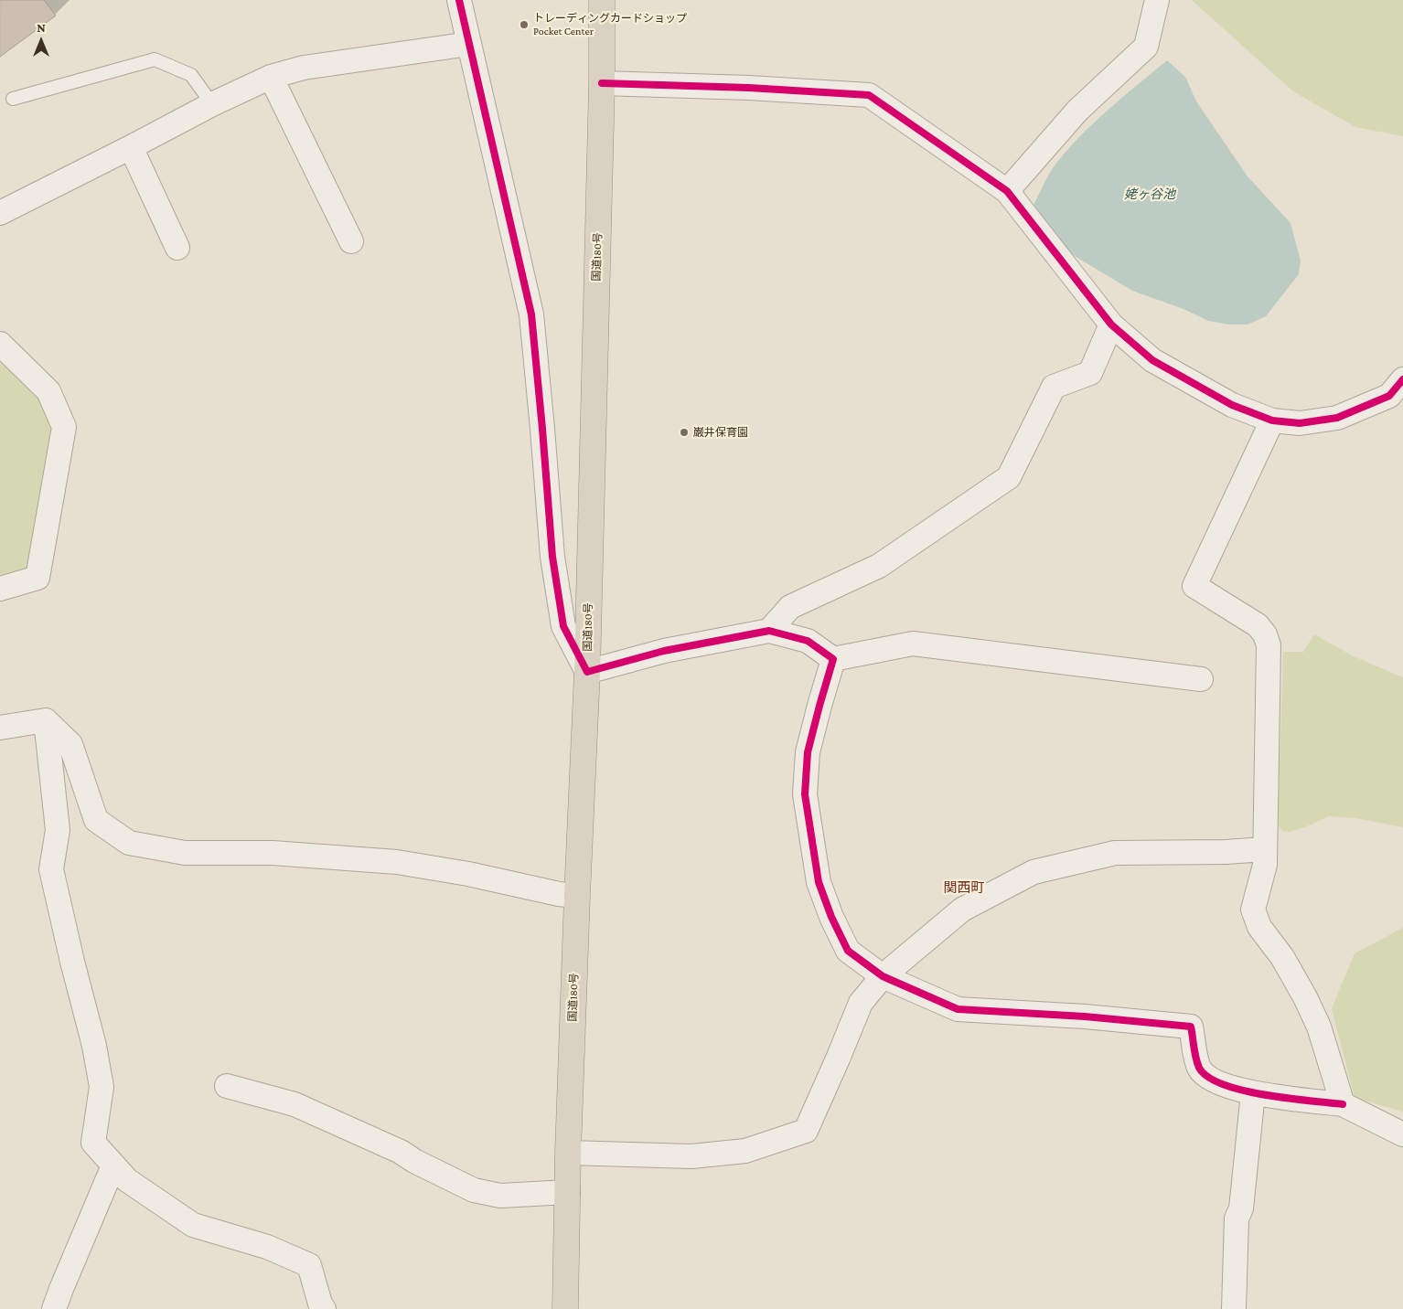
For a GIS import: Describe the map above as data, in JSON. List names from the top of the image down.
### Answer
{
  "streets": {
    "highway": ["国道180号"]
  },
  "districts": ["関西町"],
  "water": ["姥ヶ谷池"],
  "places": ["トレーディングカードショップ Pocket Center", "巌井保育園"],
  "north": "top"
}
